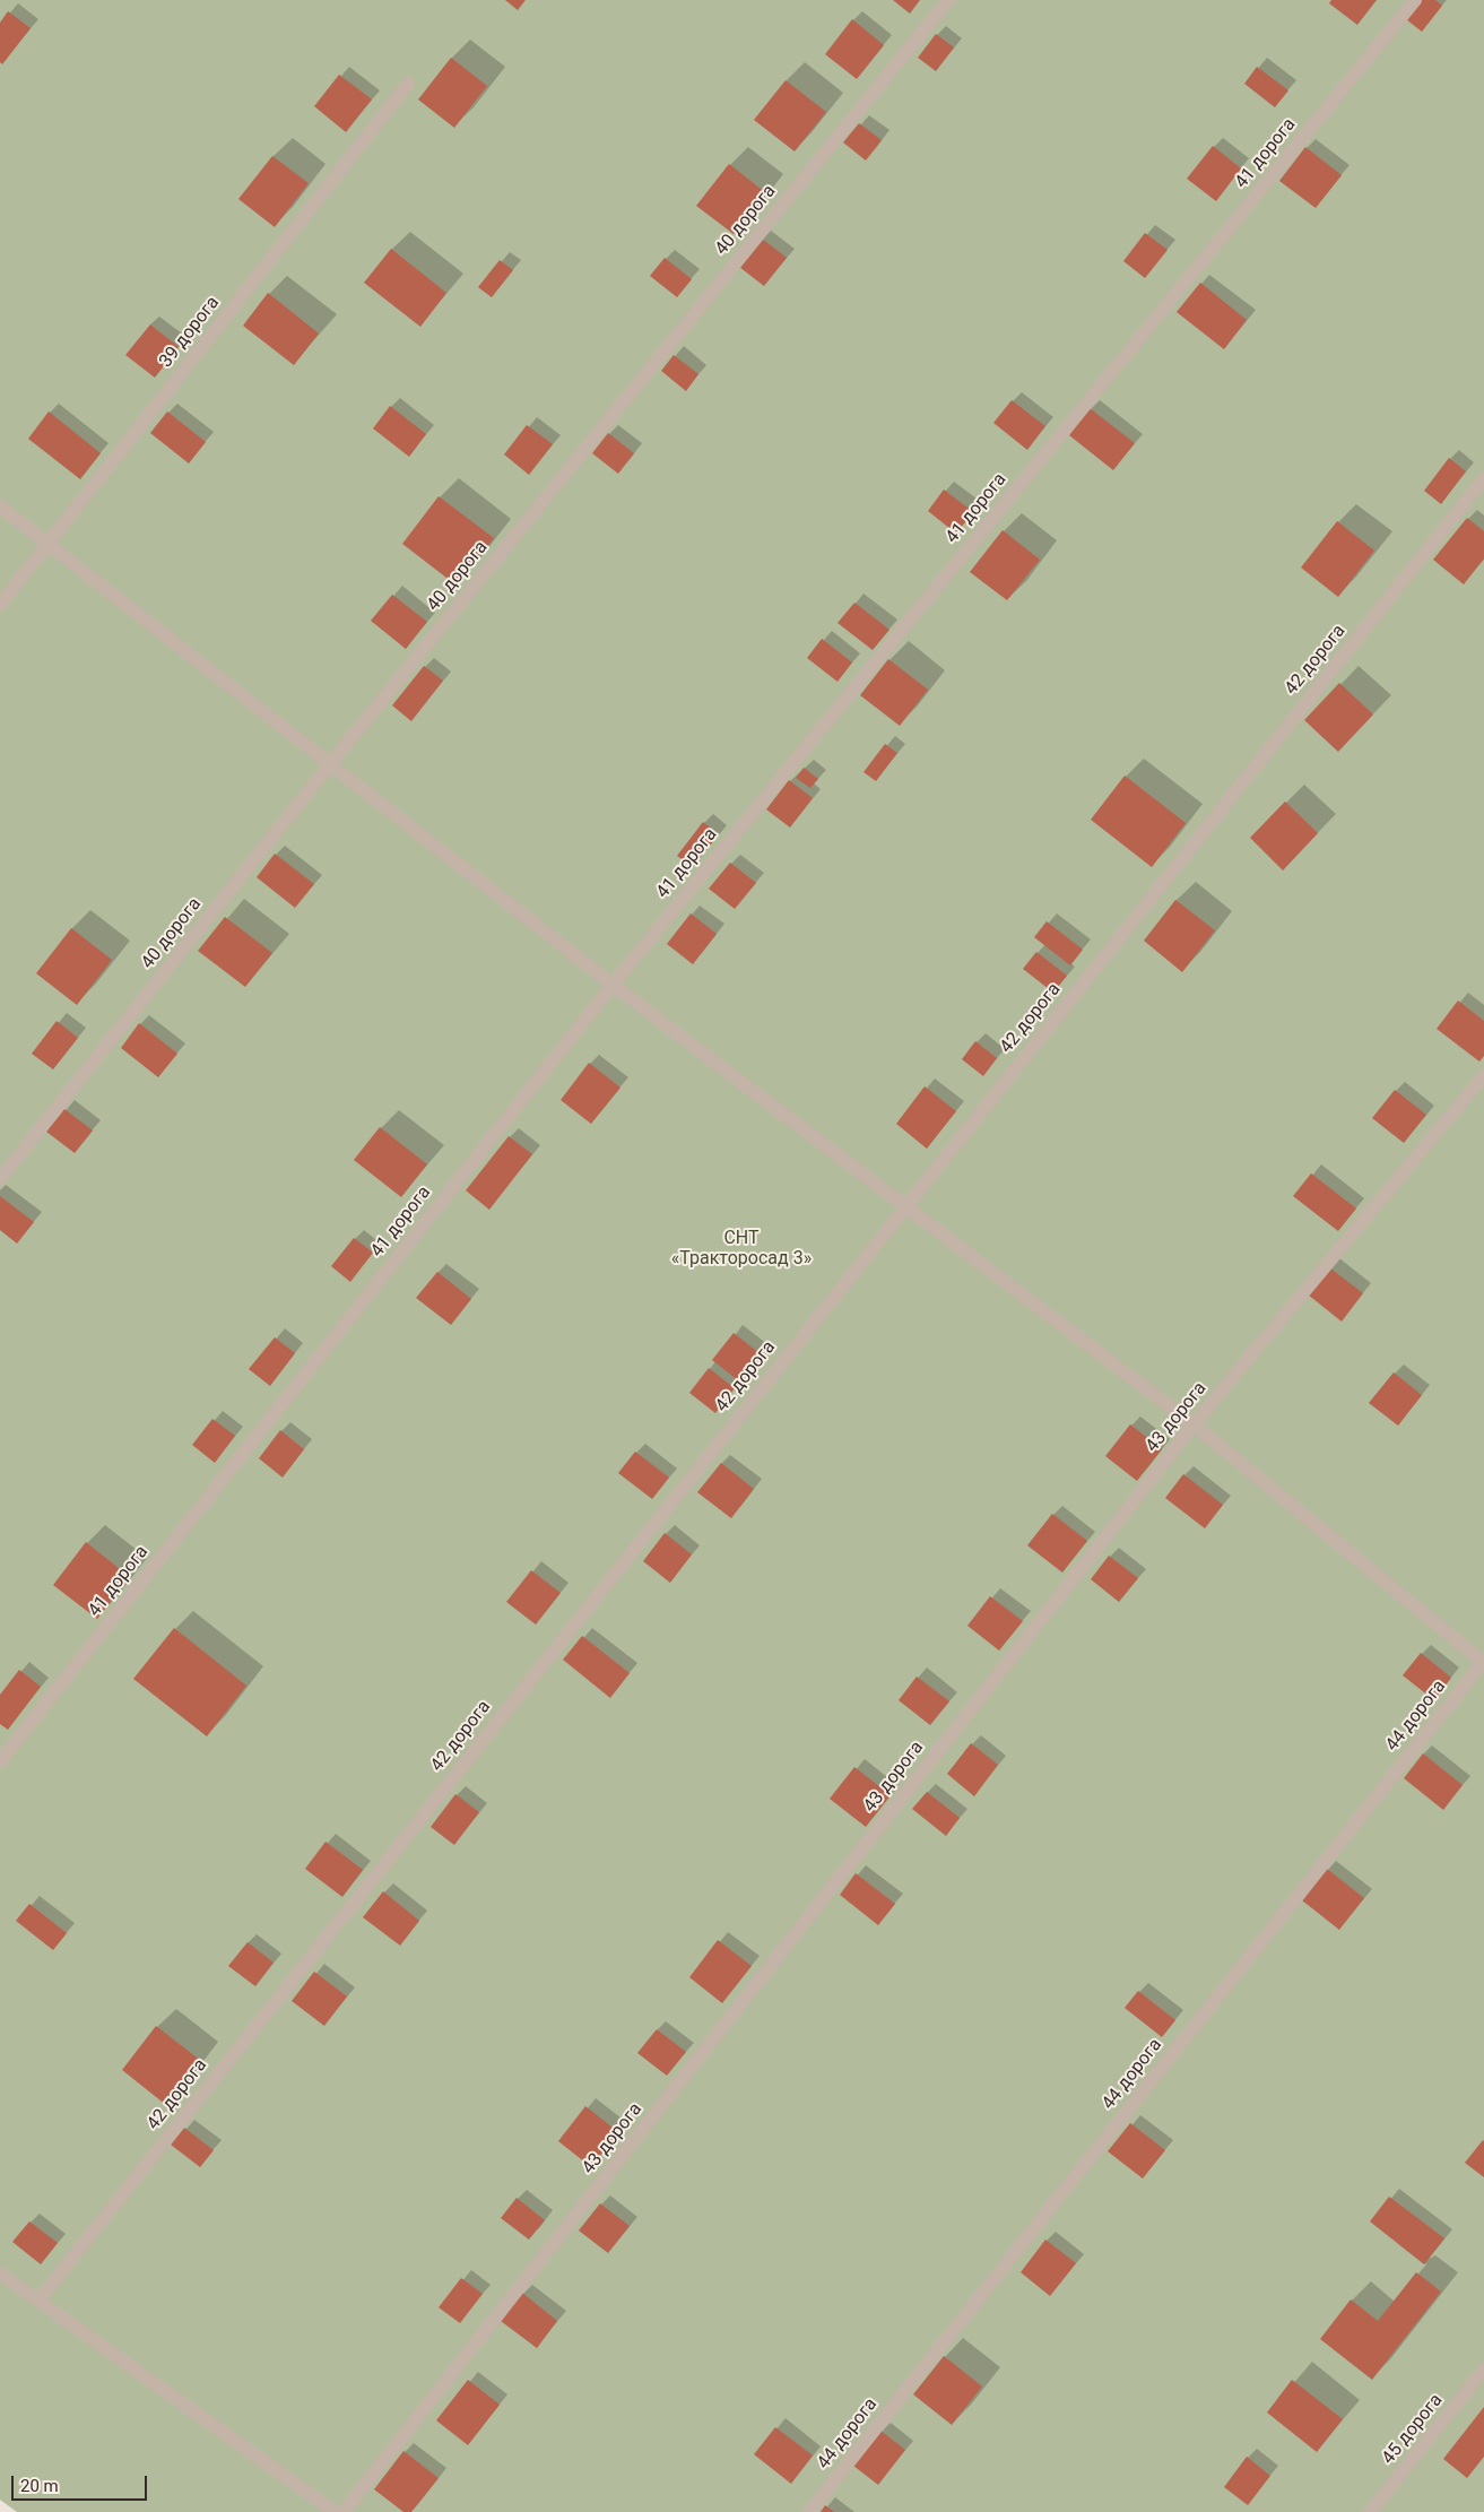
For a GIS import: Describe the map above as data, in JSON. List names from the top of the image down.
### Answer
{
  "streets": {
    "street": [
      "41 дорога",
      "40 дорога",
      "39 дорога",
      "42 дорога",
      "43 дорога",
      "44 дорога",
      "45 дорога"
    ]
  },
  "parks": ["СНТ «Тракторосад 3»"],
  "scale_bar": "20 m"
}
